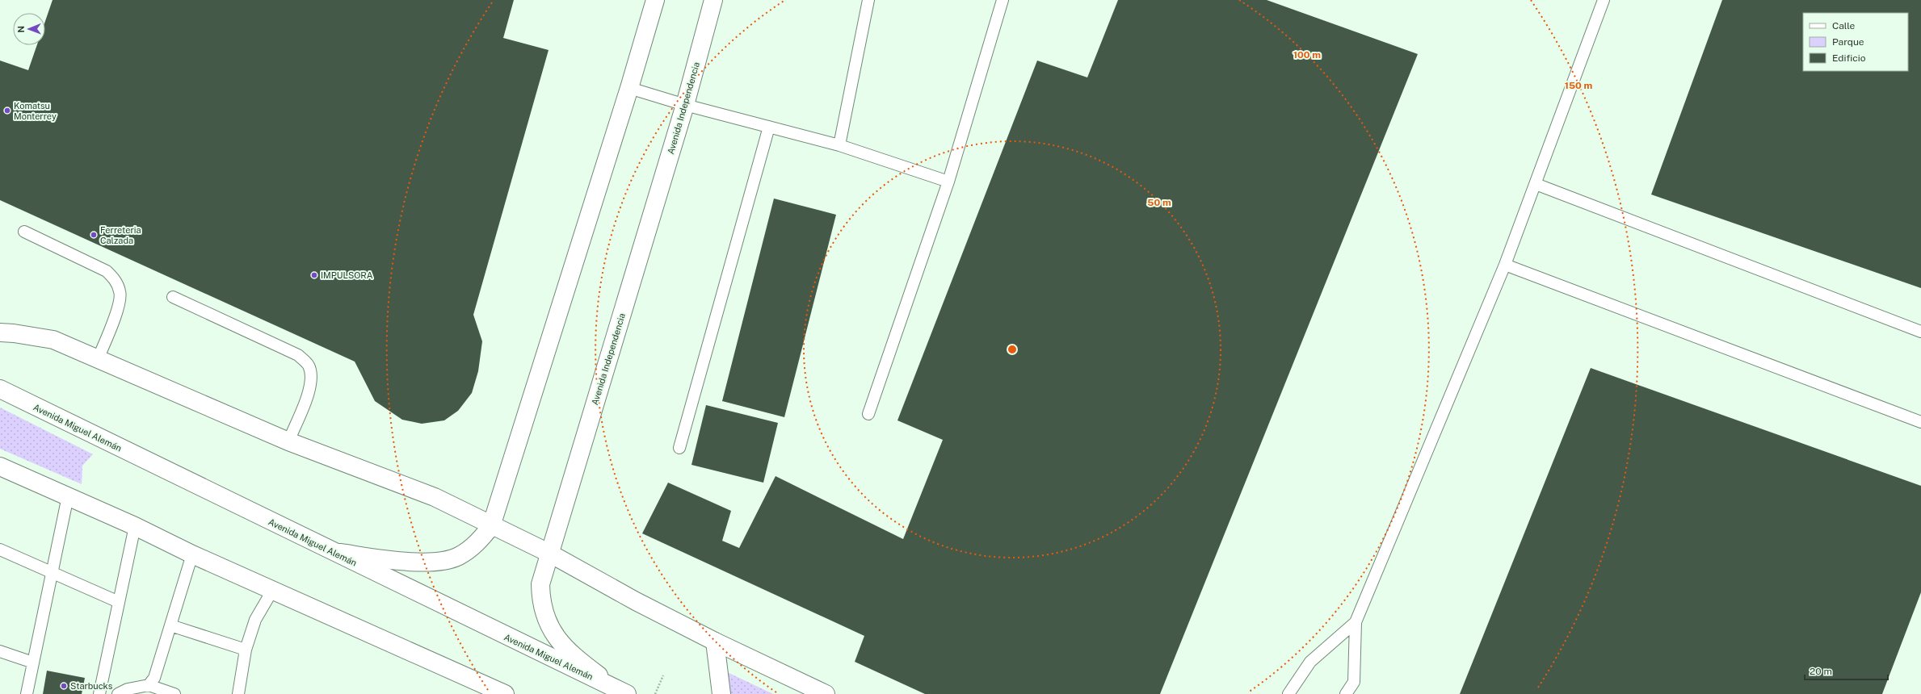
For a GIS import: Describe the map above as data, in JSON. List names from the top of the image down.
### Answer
{
  "streets": {
    "main road": ["Avenida Independencia", "Avenida Miguel Alemán"]
  },
  "crossings": [
    ["Avenida Independencia", "Avenida Miguel Alemán"]
  ],
  "places": [
    "Komatsu Monterrey",
    "Ferreteria Calzada",
    "IMPULSORA",
    "Starbucks"
  ],
  "legend": ["Calle", "Parque", "Edificio"],
  "scale_bar": "20 m",
  "north": "left",
  "rings": ["100 m", "150 m", "50 m"]
}
